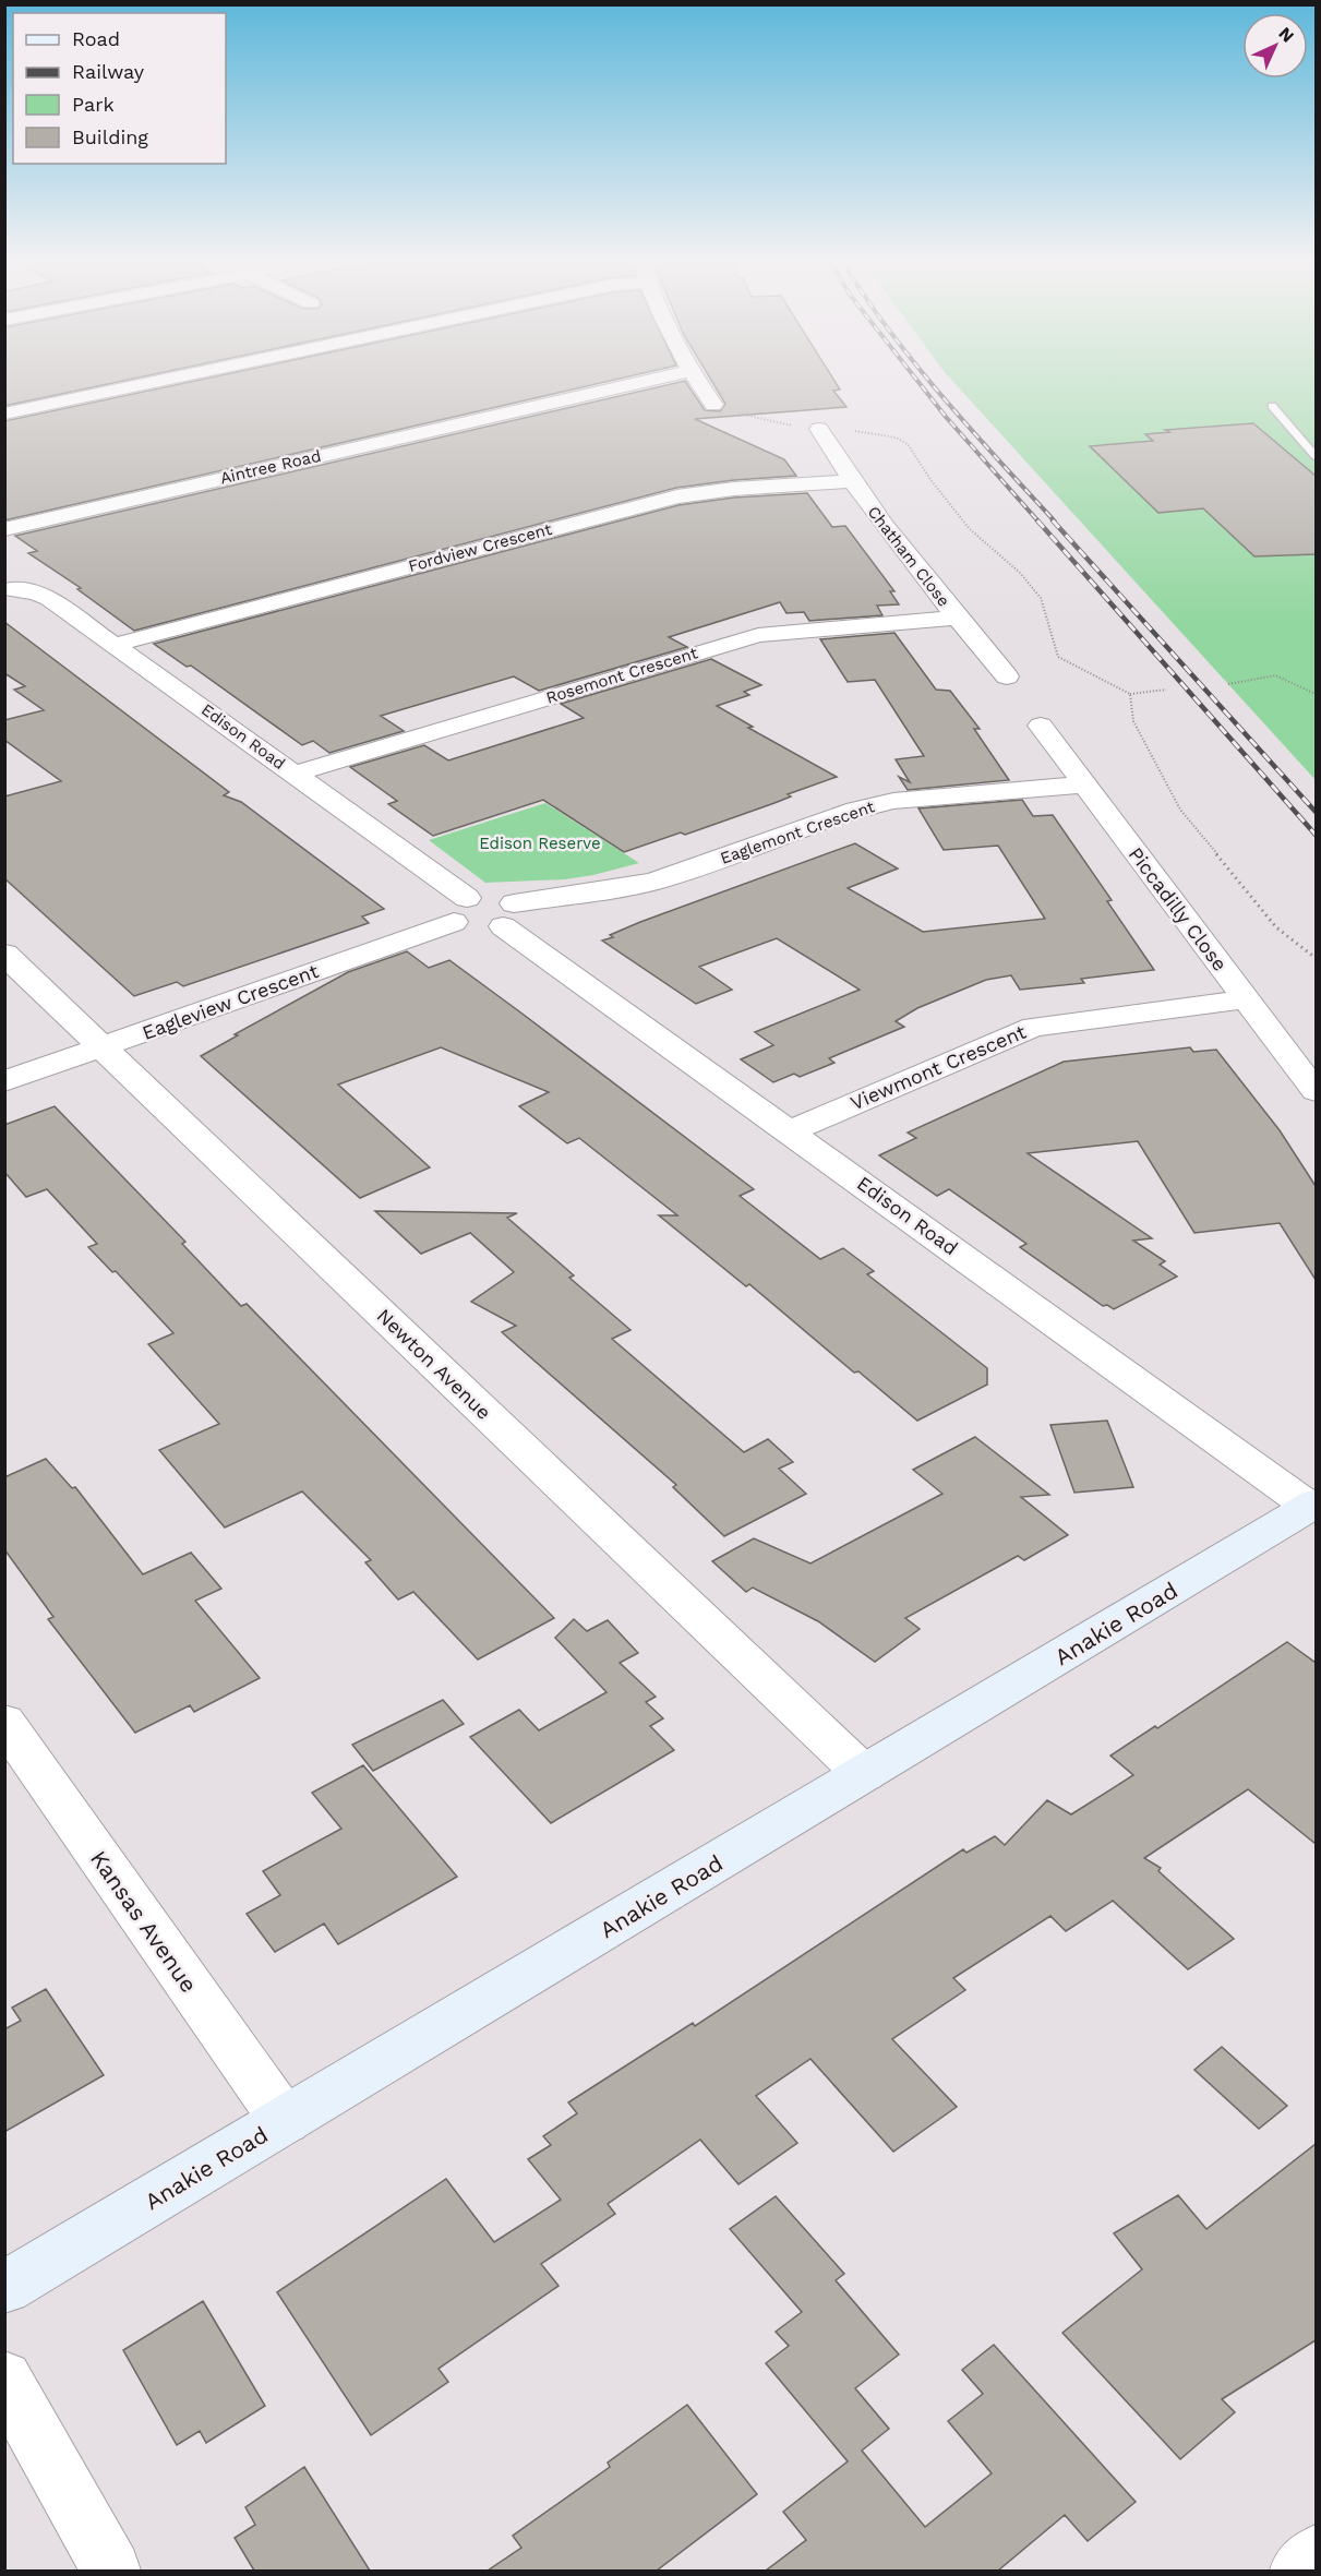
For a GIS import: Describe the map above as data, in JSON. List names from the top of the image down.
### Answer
{
  "streets": {
    "main road": ["Anakie Road"],
    "street": [
      "Aintree Road",
      "Fordview Crescent",
      "Chatham Close",
      "Rosemont Crescent",
      "Edison Road",
      "Eaglemont Crescent",
      "Piccadilly Close",
      "Eagleview Crescent",
      "Viewmont Crescent",
      "Newton Avenue",
      "Kansas Avenue"
    ]
  },
  "crossings": [
    ["Fordview Crescent", "Chatham Close"],
    ["Fordview Crescent", "Edison Road"],
    ["Chatham Close", "Rosemont Crescent"],
    ["Rosemont Crescent", "Edison Road"],
    ["Edison Road", "Eaglemont Crescent"],
    ["Edison Road", "Eagleview Crescent"],
    ["Edison Road", "Viewmont Crescent"],
    ["Edison Road", "Anakie Road"],
    ["Eaglemont Crescent", "Piccadilly Close"],
    ["Eaglemont Crescent", "Eagleview Crescent"],
    ["Piccadilly Close", "Viewmont Crescent"],
    ["Eagleview Crescent", "Newton Avenue"],
    ["Newton Avenue", "Anakie Road"],
    ["Anakie Road", "Kansas Avenue"]
  ],
  "parks": ["Edison Reserve"],
  "legend": [
    "Road",
    "Railway",
    "Park",
    "Building"
  ],
  "north": "top right"
}
